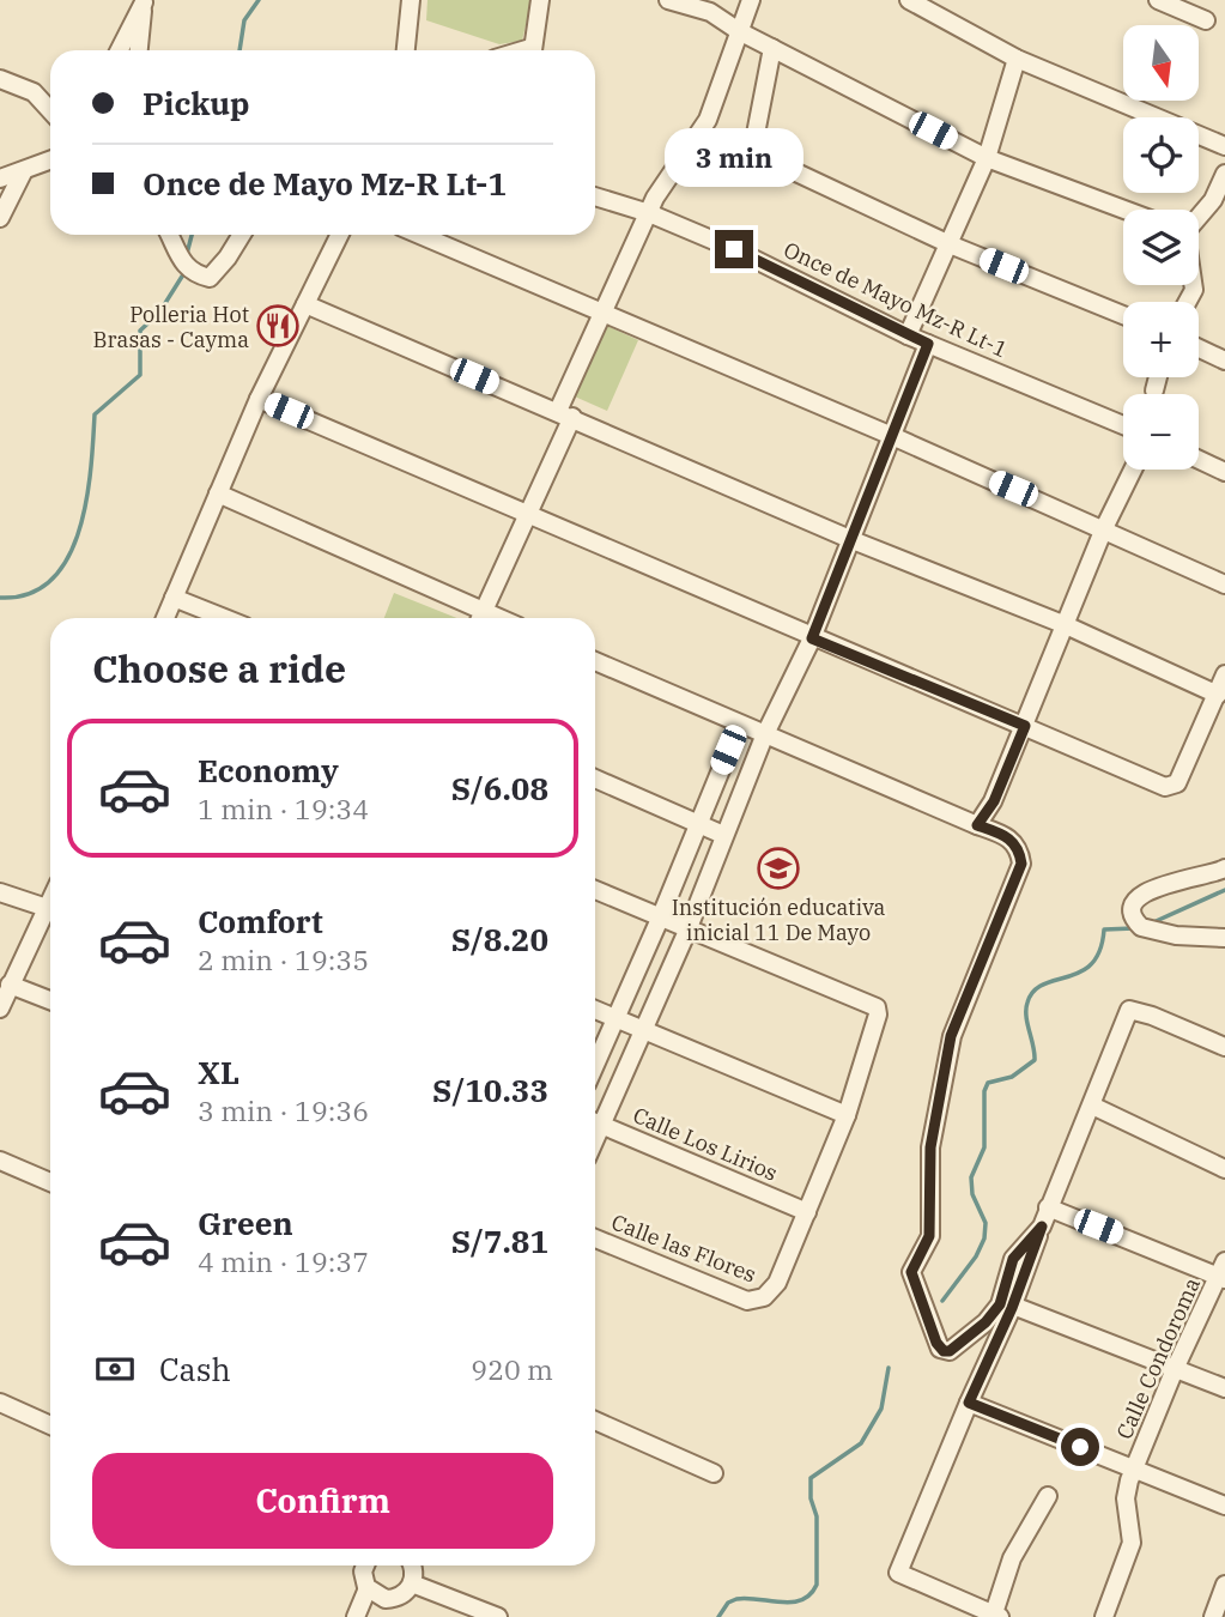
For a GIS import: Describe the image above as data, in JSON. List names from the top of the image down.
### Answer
{
  "streets": {
    "street": [
      "Once de Mayo Mz-R Lt-1",
      "Calle Los Lirios",
      "Calle las Flores",
      "Calle Condoroma"
    ]
  },
  "crossings": [
    ["Calle Los Lirios", "Calle las Flores"]
  ],
  "places": {
    "restaurant": ["Polleria Hot Brasas - Cayma"],
    "school or university": ["Institución educativa inicial 11 De Mayo"]
  },
  "north": "bottom",
  "page": {
    "map_buttons": ["+", "−"],
    "banner": ["Pickup", "Once de Mayo Mz-R Lt-1"],
    "bubble": "3 min",
    "heading": "Choose a ride",
    "list": [
      {
        "name": "Economy",
        "note": "1 min · 19:34",
        "value": "S/6.08"
      },
      {
        "name": "Comfort",
        "note": "2 min · 19:35",
        "value": "S/8.20"
      },
      {
        "name": "XL",
        "note": "3 min · 19:36",
        "value": "S/10.33"
      },
      {
        "name": "Green",
        "note": "4 min · 19:37",
        "value": "S/7.81"
      }
    ],
    "pay": ["Cash", "920 m"],
    "buttons": "Confirm"
  }
}
